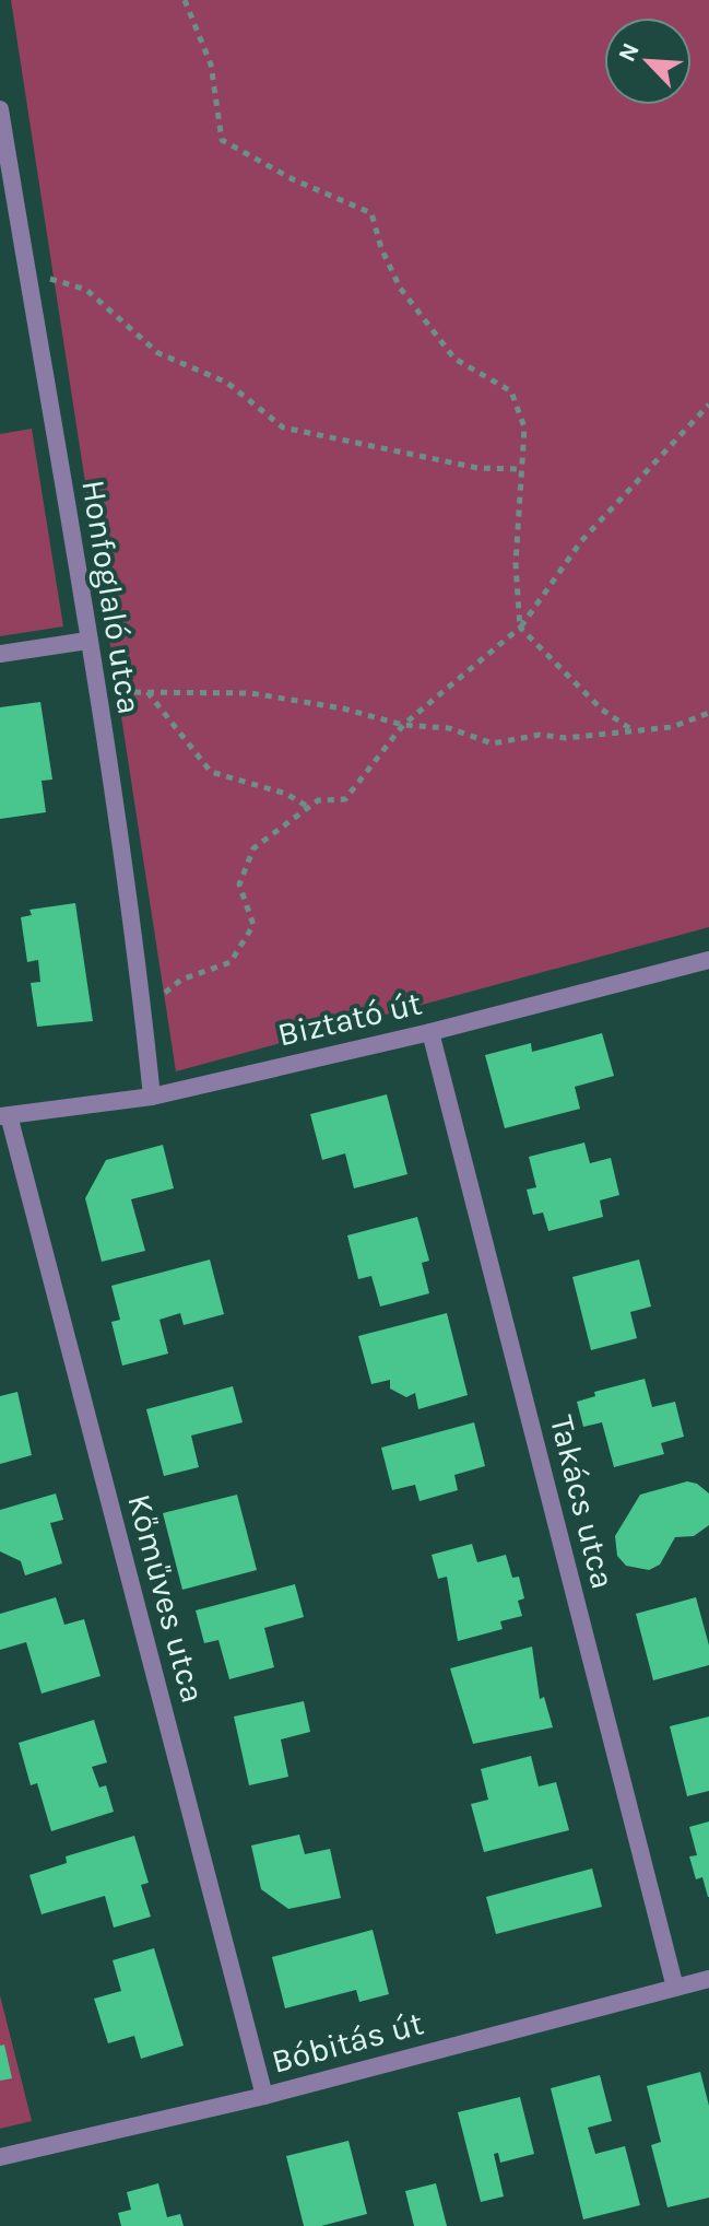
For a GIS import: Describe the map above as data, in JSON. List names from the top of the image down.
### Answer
{
  "streets": {
    "street": [
      "Honfoglaló utca",
      "Biztató út",
      "Takács utca",
      "Kőműves utca",
      "Bóbitás út"
    ]
  },
  "crossings": [
    ["Honfoglaló utca", "Biztató út"],
    ["Biztató út", "Takács utca"],
    ["Biztató út", "Kőműves utca"],
    ["Takács utca", "Bóbitás út"],
    ["Kőműves utca", "Bóbitás út"]
  ],
  "north": "top left"
}
